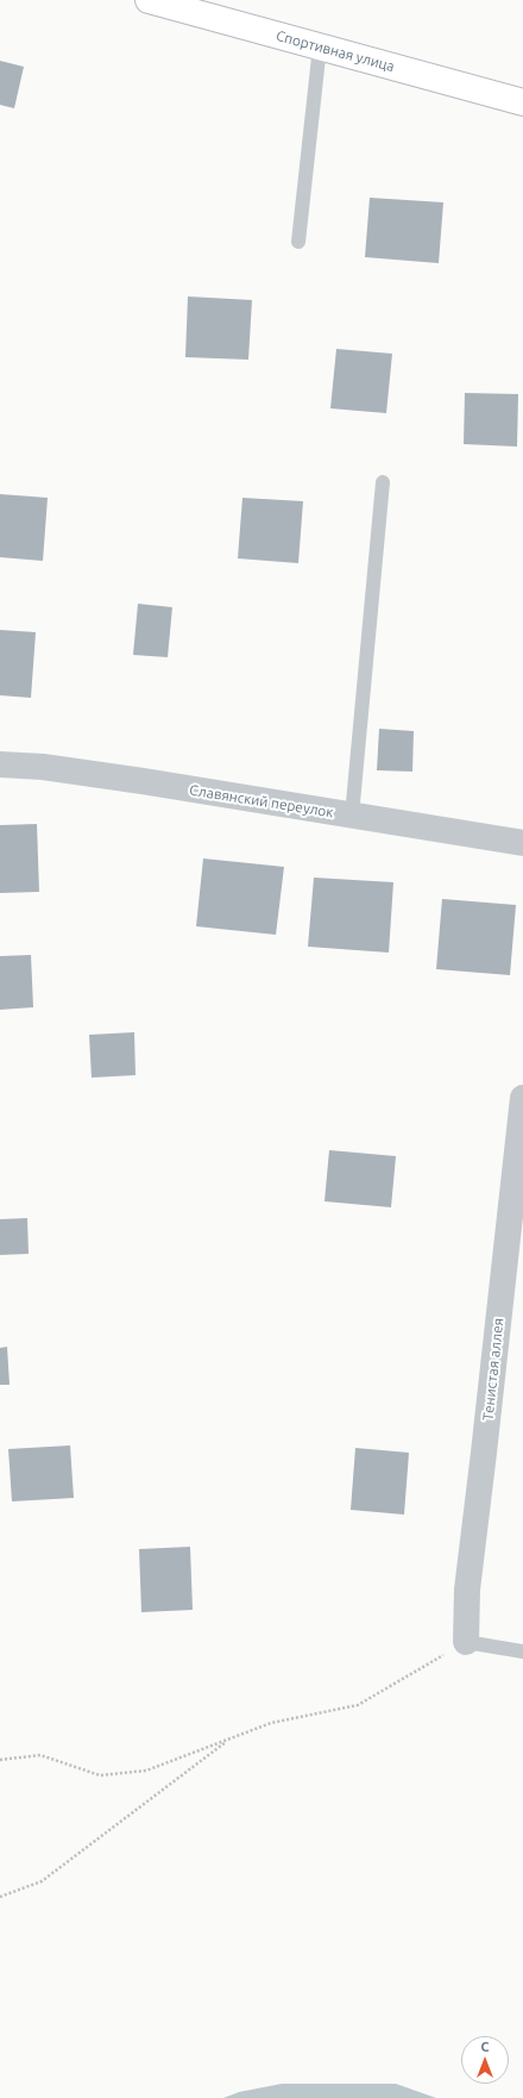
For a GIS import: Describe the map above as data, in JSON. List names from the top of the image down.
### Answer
{
  "streets": {
    "street": ["Спортивная улица", "Славянский переулок", "Тенистая аллея"]
  },
  "north": "top"
}
